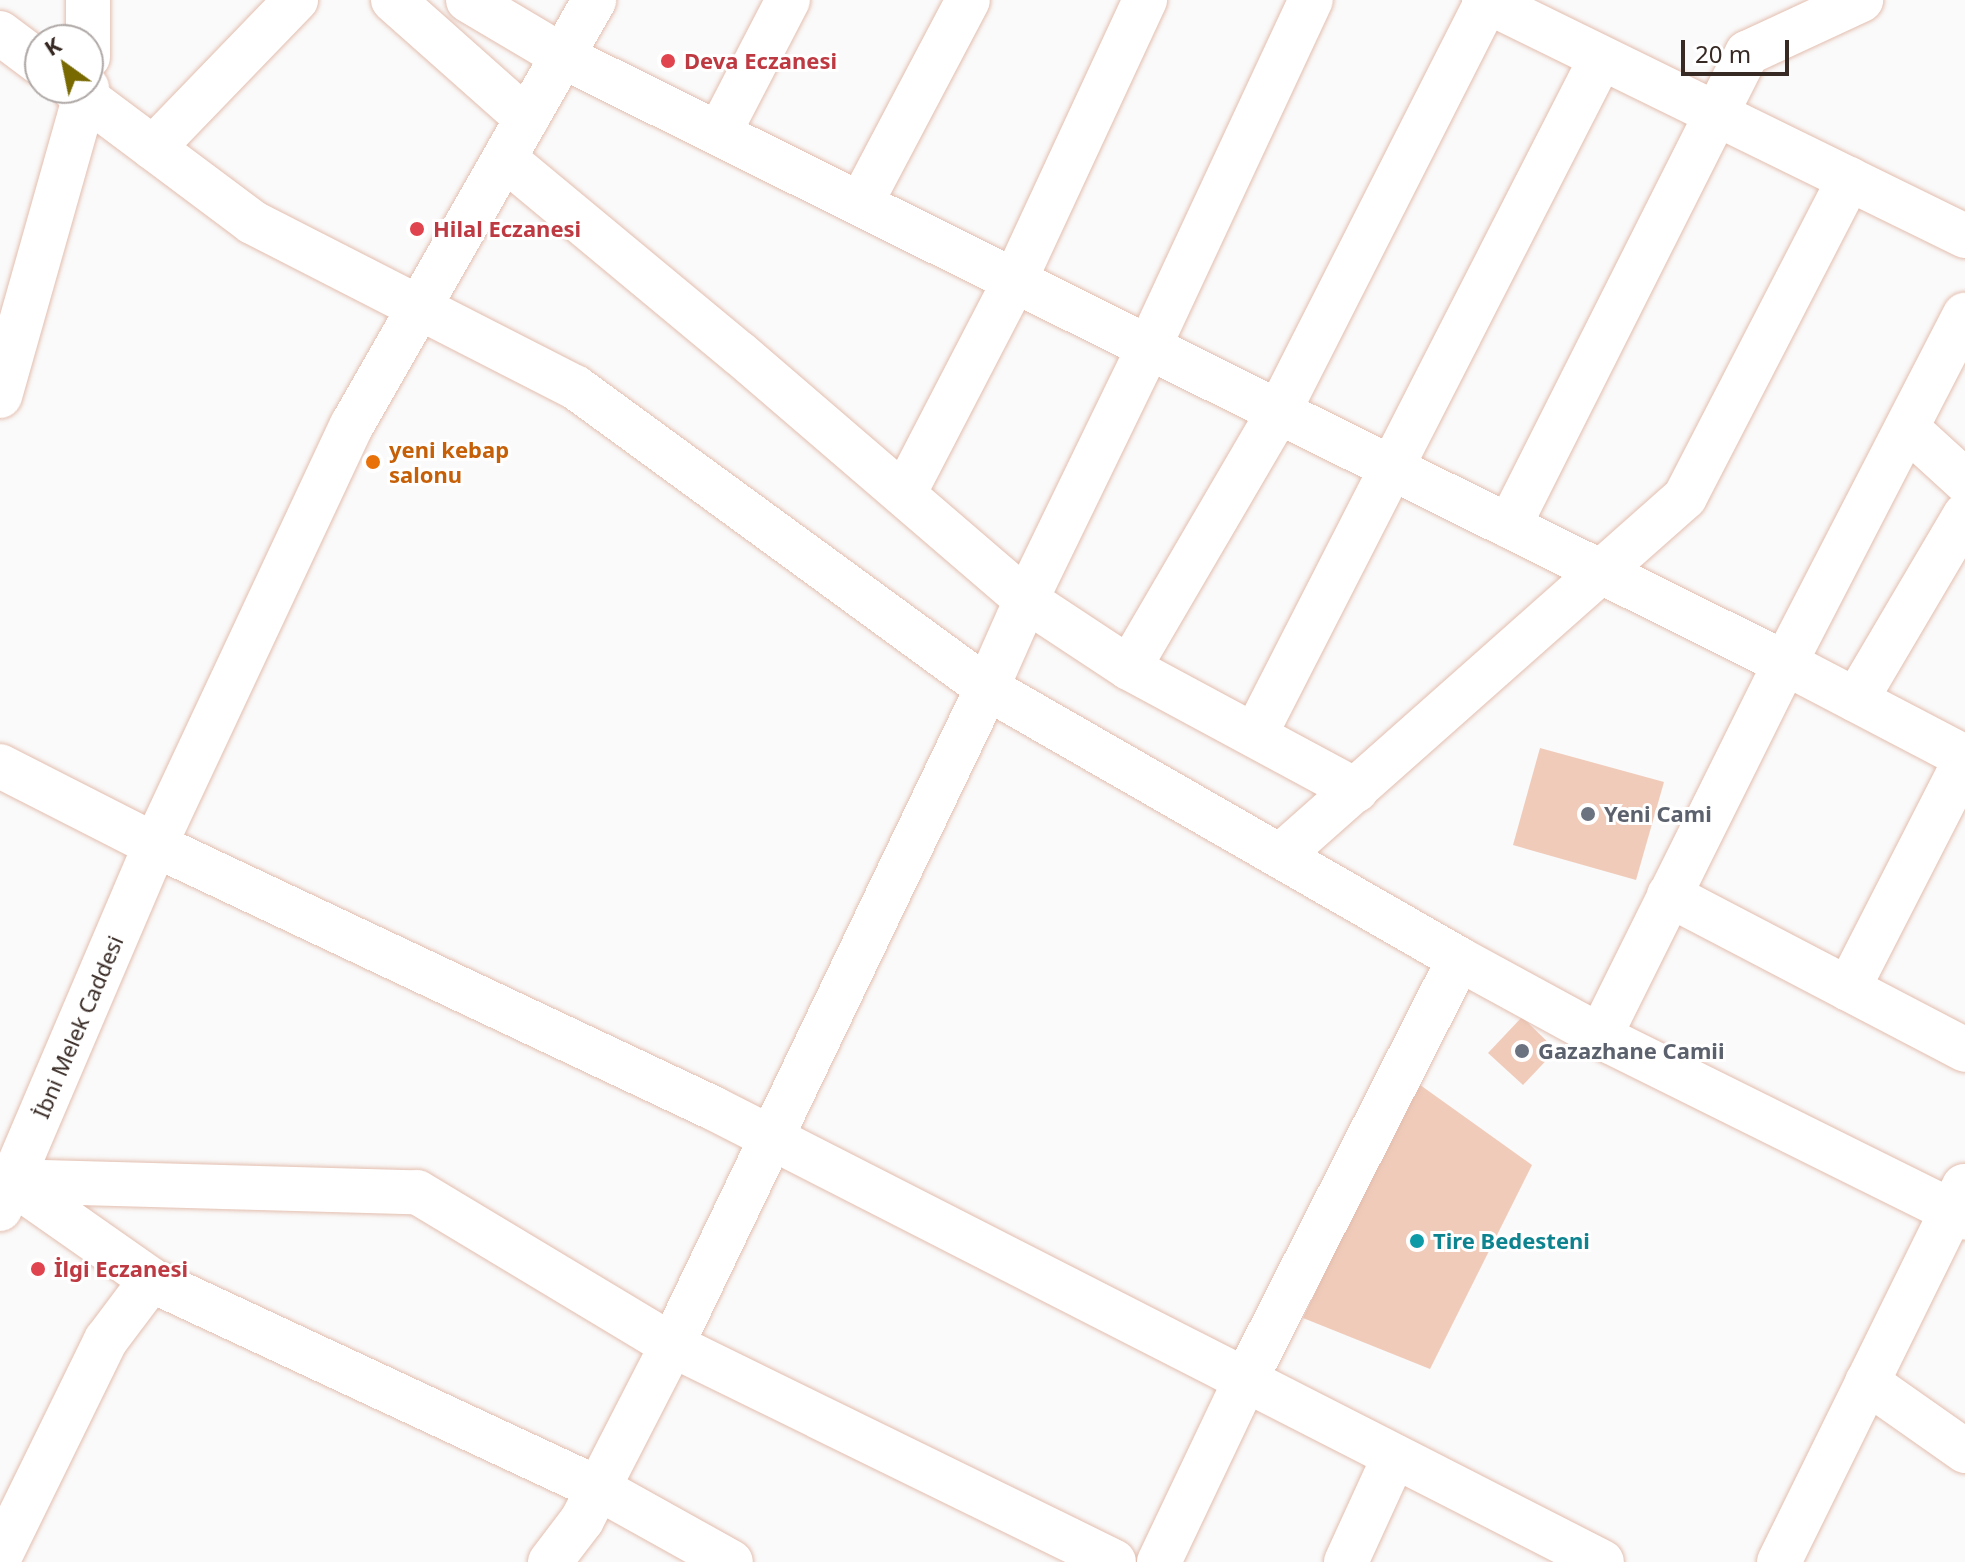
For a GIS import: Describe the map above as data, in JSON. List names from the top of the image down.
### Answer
{
  "streets": {
    "street": ["İbni Melek Caddesi"]
  },
  "places": [
    "Deva Eczanesi",
    "Hilal Eczanesi",
    "yeni kebap salonu",
    "Yeni Cami",
    "Gazazhane Camii",
    "Tire Bedesteni",
    "İlgi Eczanesi"
  ],
  "scale_bar": "20 m",
  "north": "top left"
}
